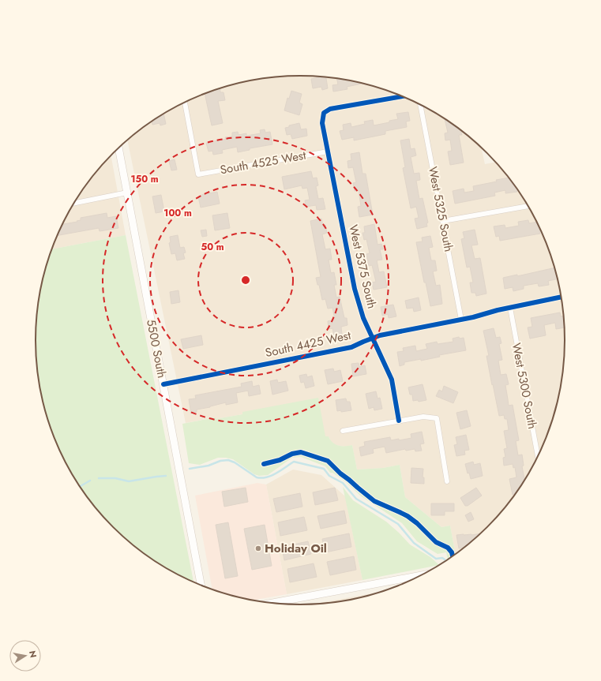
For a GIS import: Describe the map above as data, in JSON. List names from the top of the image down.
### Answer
{
  "streets": {
    "main road": ["5500 South"],
    "street": [
      "South 4525 West",
      "West 5325 South",
      "West 5375 South",
      "South 4425 West",
      "West 5300 South"
    ]
  },
  "crossings": [
    ["South 4525 West", "West 5375 South"],
    ["West 5325 South", "South 4425 West"],
    ["West 5375 South", "South 4425 West"],
    ["South 4425 West", "5500 South"],
    ["South 4425 West", "West 5300 South"]
  ],
  "places": ["Holiday Oil"],
  "north": "right",
  "rings": ["150 m", "100 m", "50 m"]
}
